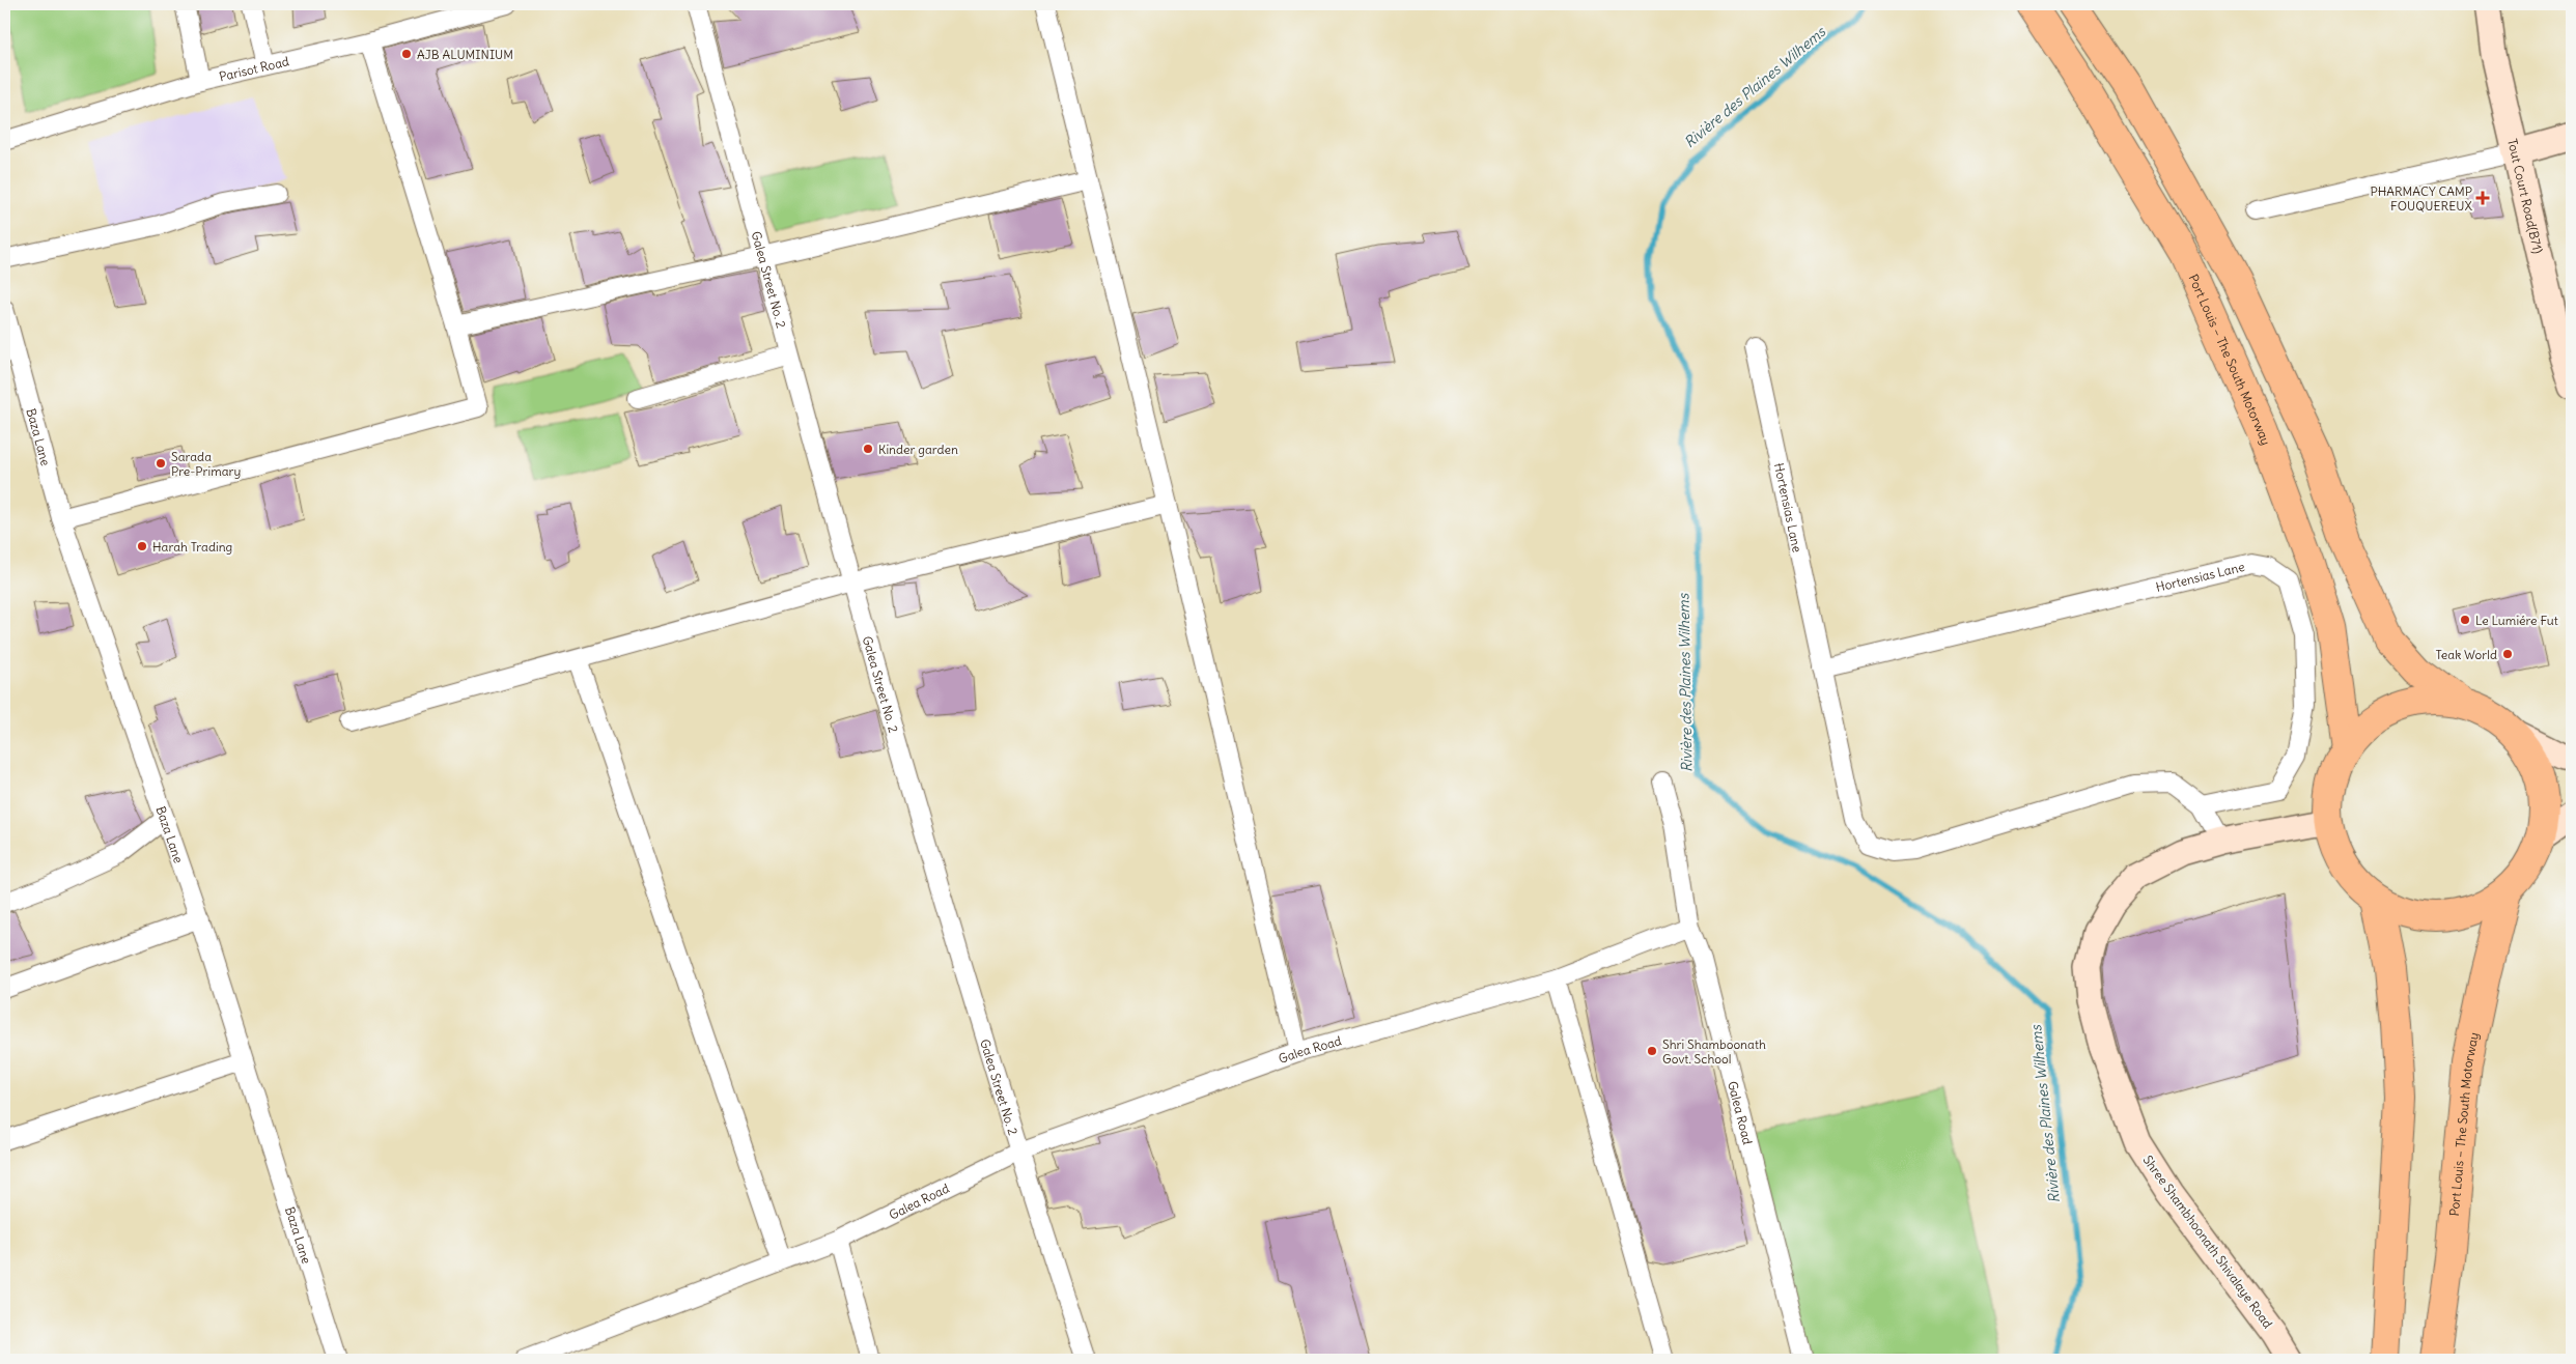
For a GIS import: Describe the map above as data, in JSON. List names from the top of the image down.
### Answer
{
  "streets": {
    "highway": ["Port Louis – The South Motorway"],
    "street": [
      "Parisot Road",
      "Tout Court Road(B71)",
      "Galea Street No. 2",
      "Baza Lane",
      "Hortensias Lane",
      "Galea Road",
      "Shree Shambhoonath Shivalaye Road"
    ]
  },
  "crossings": [
    ["Galea Street No. 2", "Galea Road"],
    ["Hortensias Lane", "Shree Shambhoonath Shivalaye Road"]
  ],
  "water": ["Rivière des Plaines Wilhems"],
  "places": {
    "other": [
      "AJB ALUMINIUM",
      "Kinder garden",
      "Sarada Pre-Primary",
      "Harah Trading",
      "Le Lumiére Fut",
      "Teak World",
      "Shri Shamboonath Govt. School"
    ],
    "health": ["PHARMACY CAMP FOUQUEREUX"]
  }
}
